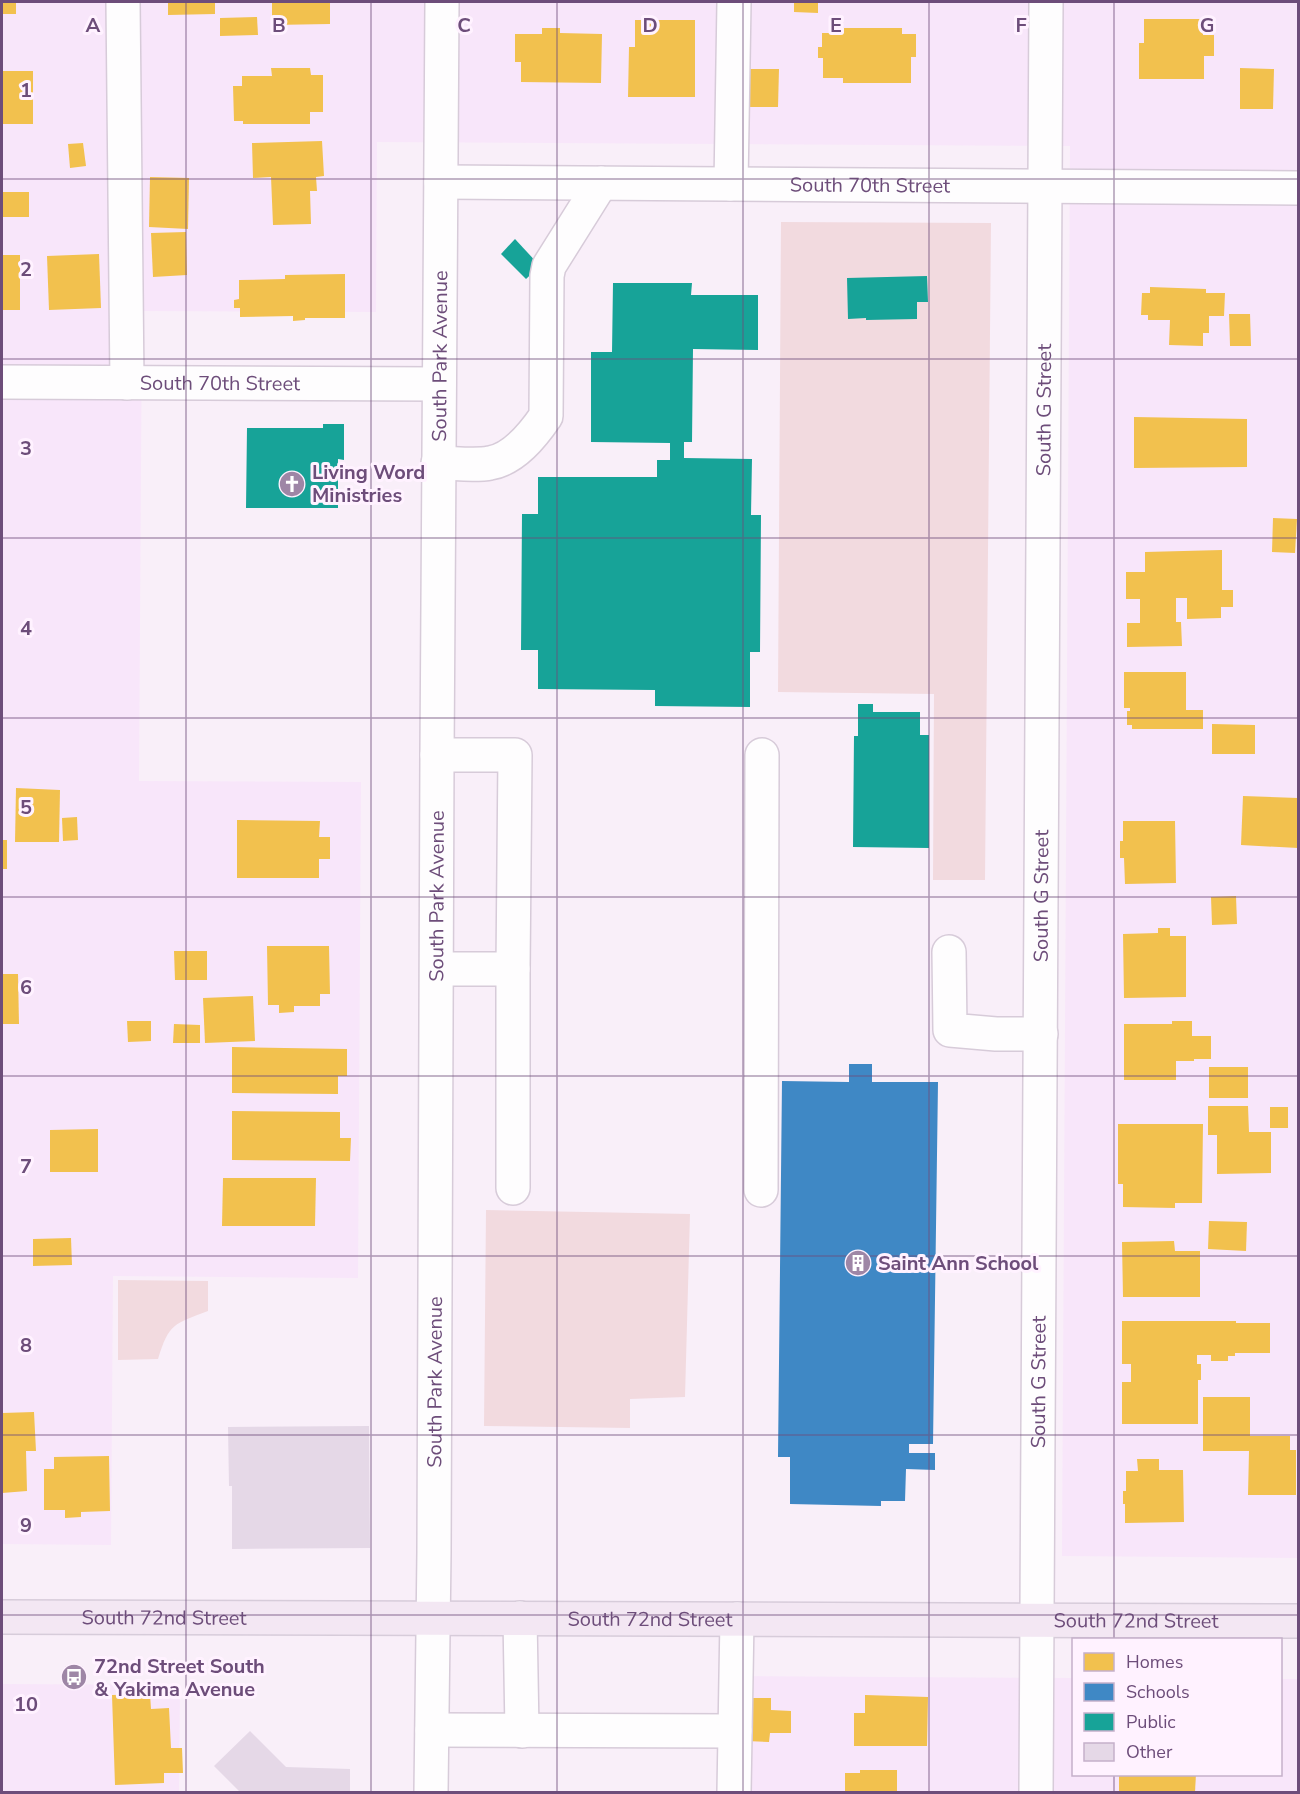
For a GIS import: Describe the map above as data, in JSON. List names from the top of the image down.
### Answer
{
  "streets": {
    "main road": ["South 72nd Street"],
    "street": ["South 70th Street", "South Park Avenue", "South G Street"]
  },
  "crossings": [
    ["South 70th Street", "South Park Avenue"],
    ["South 70th Street", "South G Street"],
    ["South Park Avenue", "South 72nd Street"],
    ["South G Street", "South 72nd Street"]
  ],
  "places": {
    "church": ["Living Word Ministries"],
    "building": ["Saint Ann School"],
    "bus stop": ["72nd Street South & Yakima Avenue"]
  },
  "legend": [
    "Homes",
    "Schools",
    "Public",
    "Other"
  ],
  "grid": {
    "columns": [
      "A",
      "B",
      "C",
      "D",
      "E",
      "F",
      "G"
    ],
    "rows": [
      "1",
      "2",
      "3",
      "4",
      "5",
      "6",
      "7",
      "8",
      "9",
      "10"
    ]
  }
}
